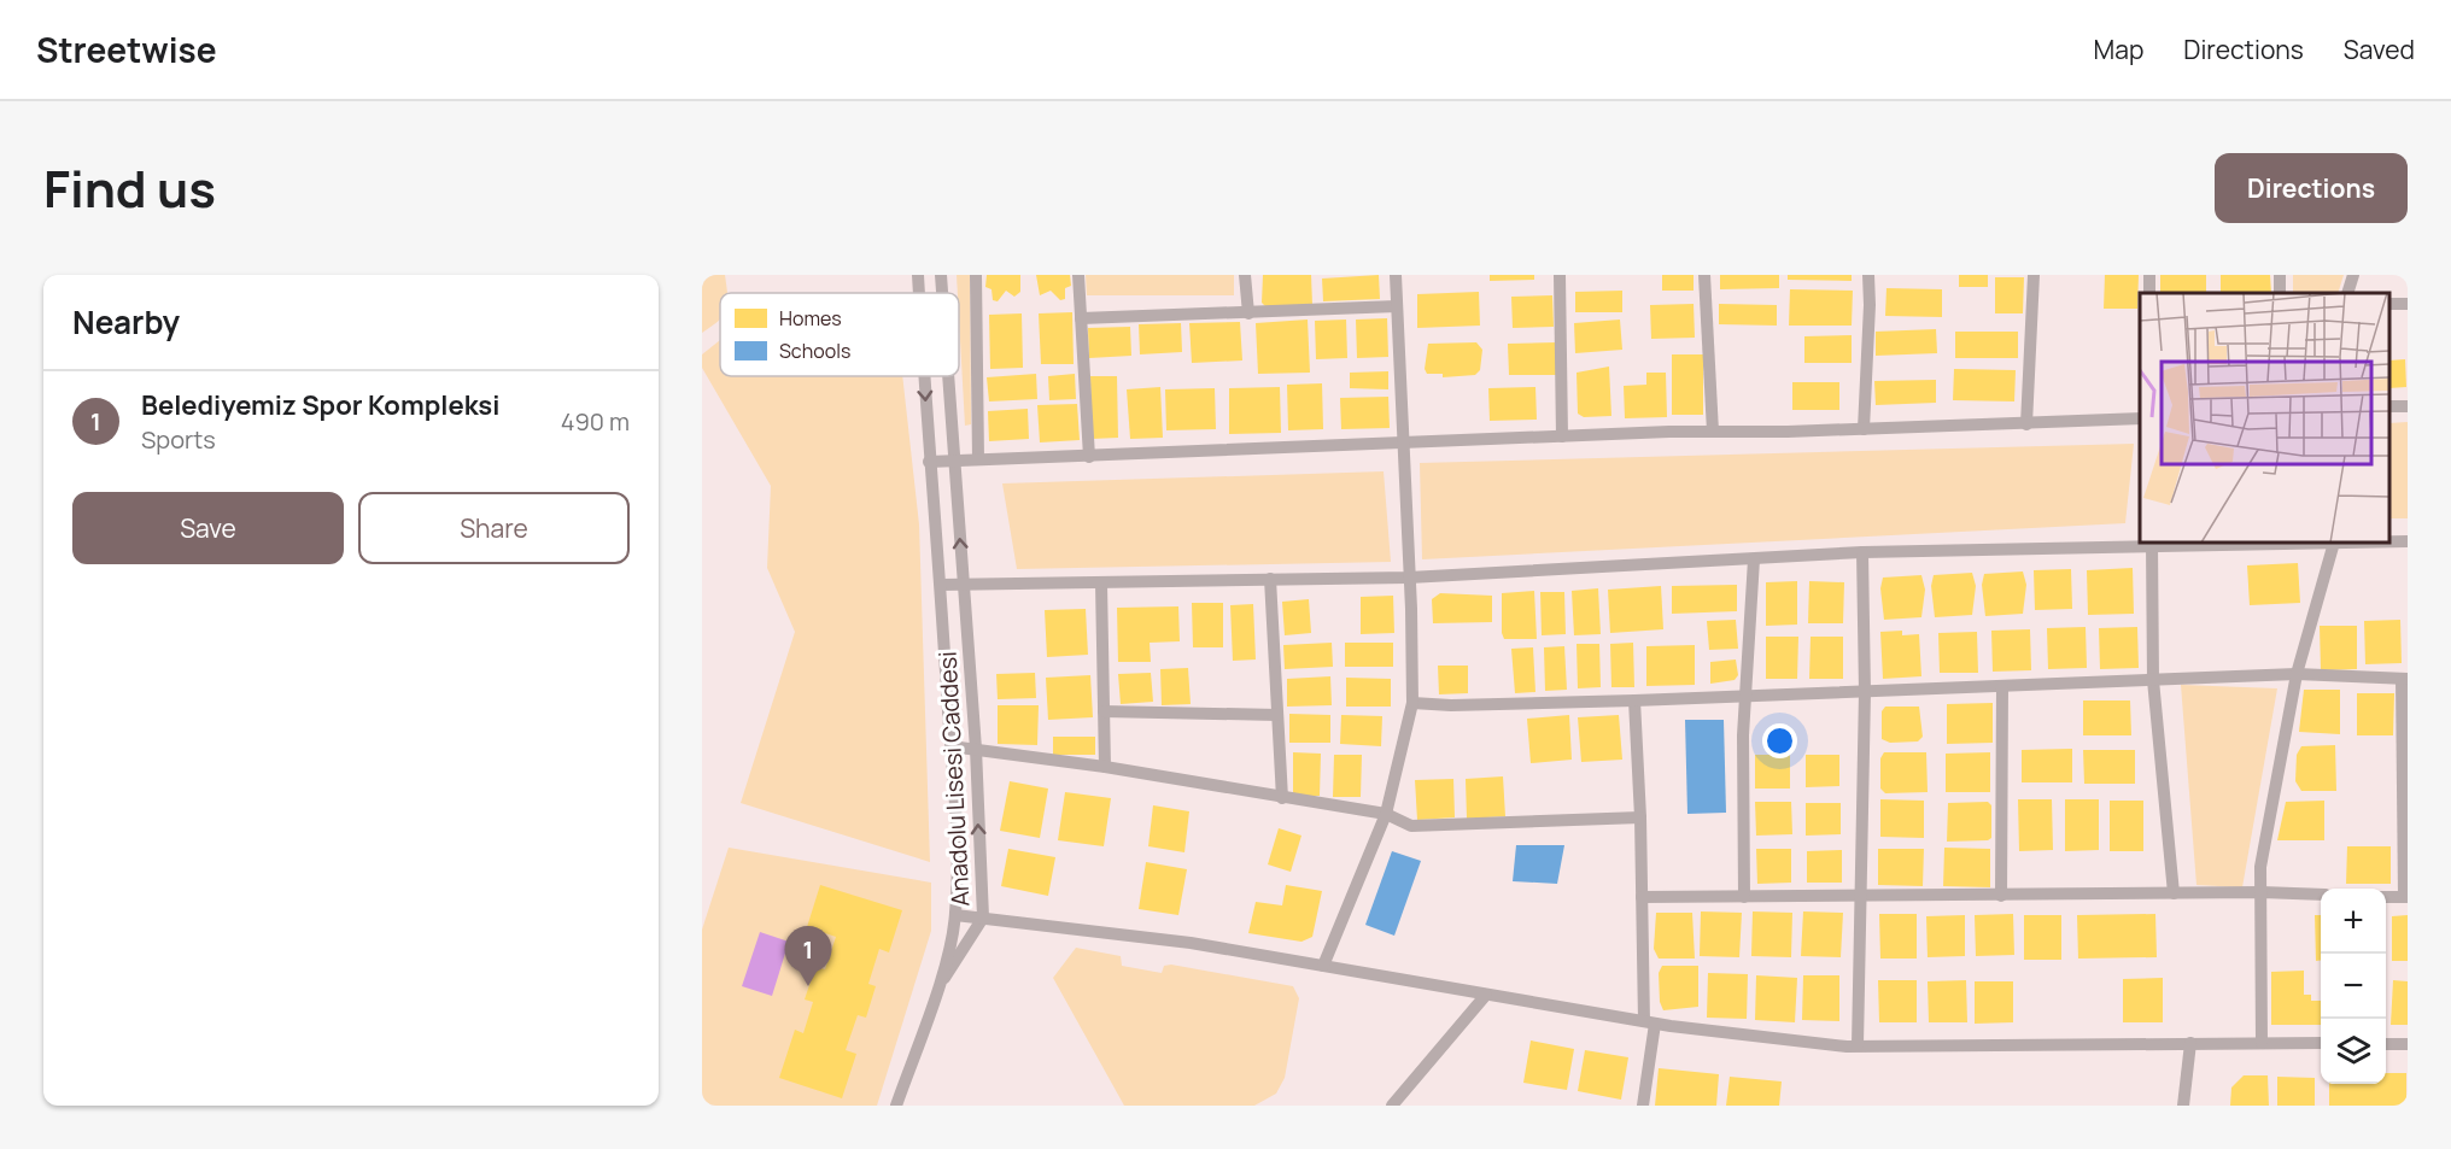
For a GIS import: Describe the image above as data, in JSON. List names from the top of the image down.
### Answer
{
  "streets": {
    "street": ["Anadolu Lisesi Caddesi"]
  },
  "legend": ["Homes", "Schools"],
  "page": {
    "header": "Streetwise",
    "nav": ["Map", "Directions", "Saved"],
    "title": "Find us",
    "buttons": [
      "Directions",
      ["Save", "Share"]
    ],
    "heading": "Nearby",
    "list": [
      {
        "mark": "1",
        "name": "Belediyemiz Spor Kompleksi",
        "note": "Sports",
        "value": "490 m"
      }
    ],
    "map_buttons": ["+", "−"],
    "pins": "1"
  }
}
